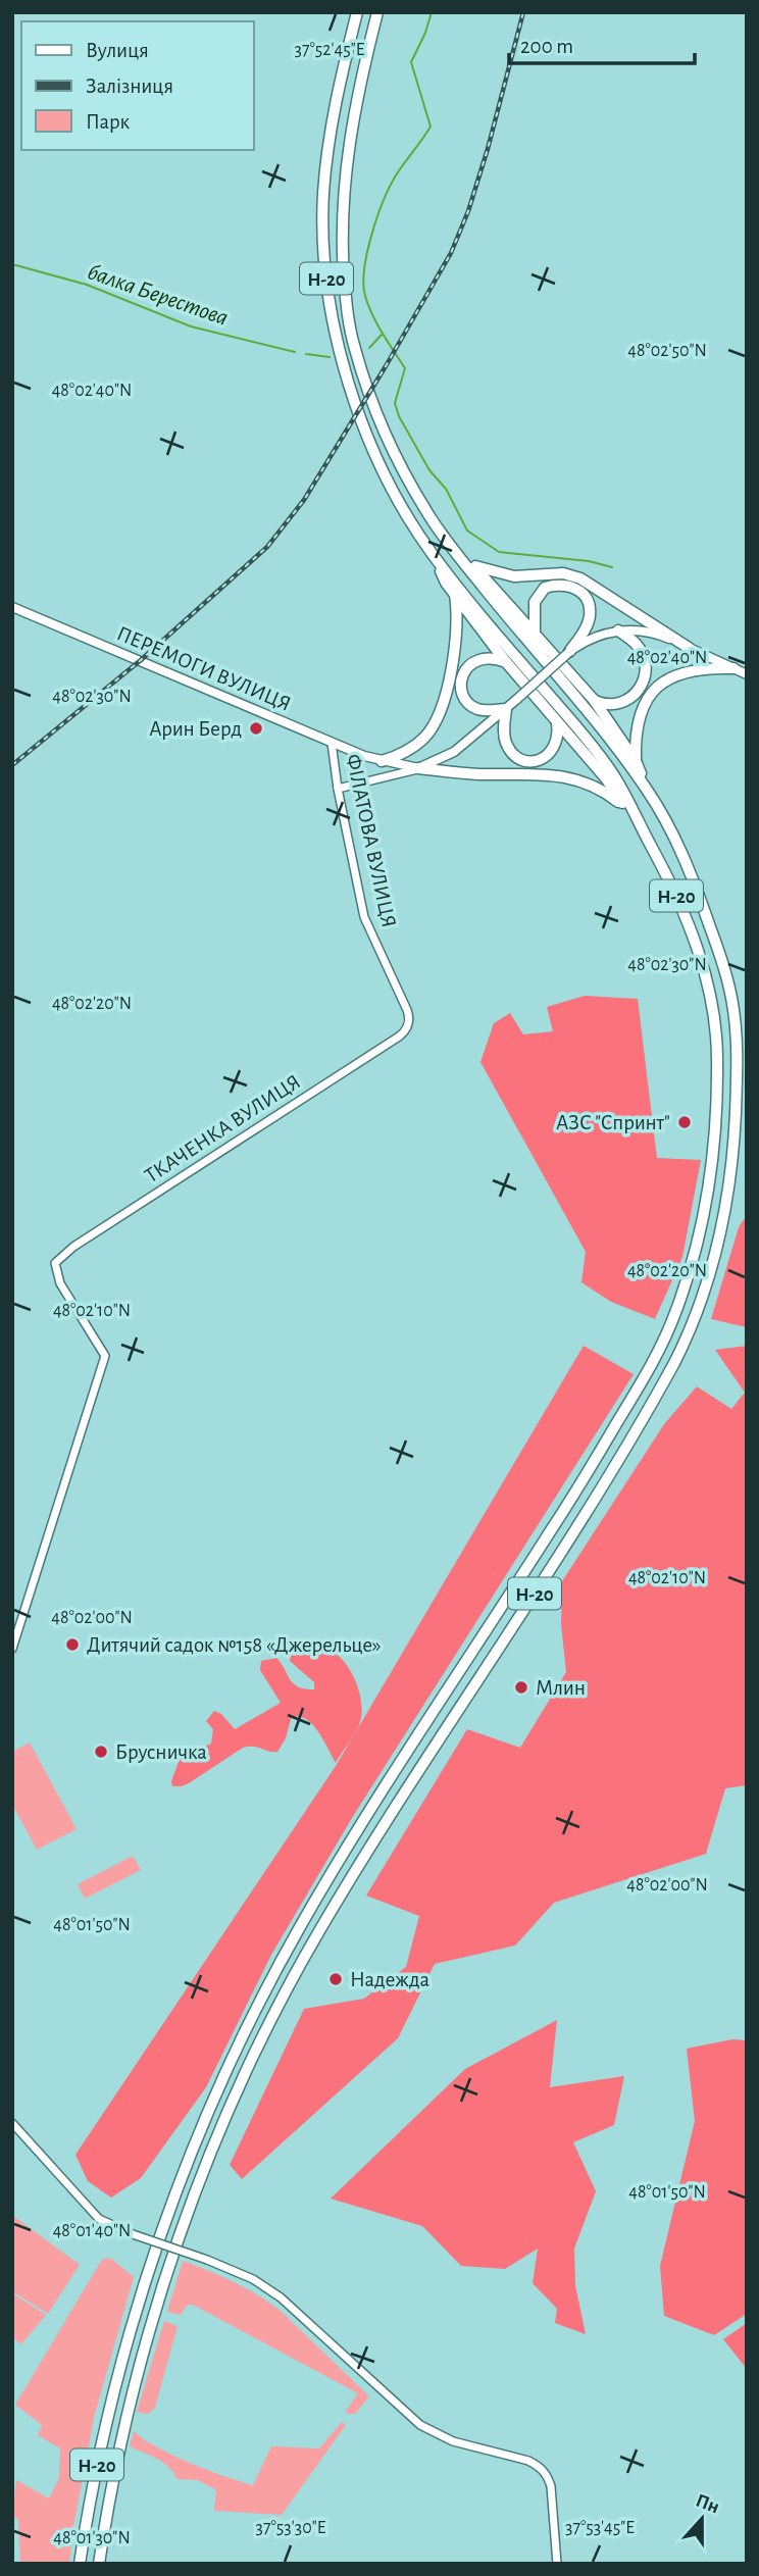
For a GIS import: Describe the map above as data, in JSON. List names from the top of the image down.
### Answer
{
  "streets": {
    "main road": ["Н-20", "ПЕРЕМОГИ ВУЛИЦЯ"],
    "street": ["ФІЛАТОВА ВУЛИЦЯ", "ТКАЧЕНКА ВУЛИЦЯ"]
  },
  "crossings": [
    ["ПЕРЕМОГИ ВУЛИЦЯ", "ФІЛАТОВА ВУЛИЦЯ"],
    ["ФІЛАТОВА ВУЛИЦЯ", "ТКАЧЕНКА ВУЛИЦЯ"]
  ],
  "water": ["балка Берестова"],
  "places": [
    "Арин Берд",
    "АЗС \"Спринт\"",
    "Дитячий садок №158 «Джерельце»",
    "Млин",
    "Брусничка",
    "Надежда"
  ],
  "legend": ["Вулиця", "Залізниця", "Парк"],
  "scale_bar": "200 m",
  "north": "top",
  "coordinates": [
    "37°52'45\"E",
    "48°02'50\"N",
    "48°02'40\"N",
    "48°02'30\"N",
    "48°02'20\"N",
    "48°02'10\"N",
    "48°02'00\"N",
    "48°01'50\"N",
    "48°01'40\"N",
    "37°53'30\"E",
    "37°53'45\"E",
    "48°01'30\"N"
  ]
}
